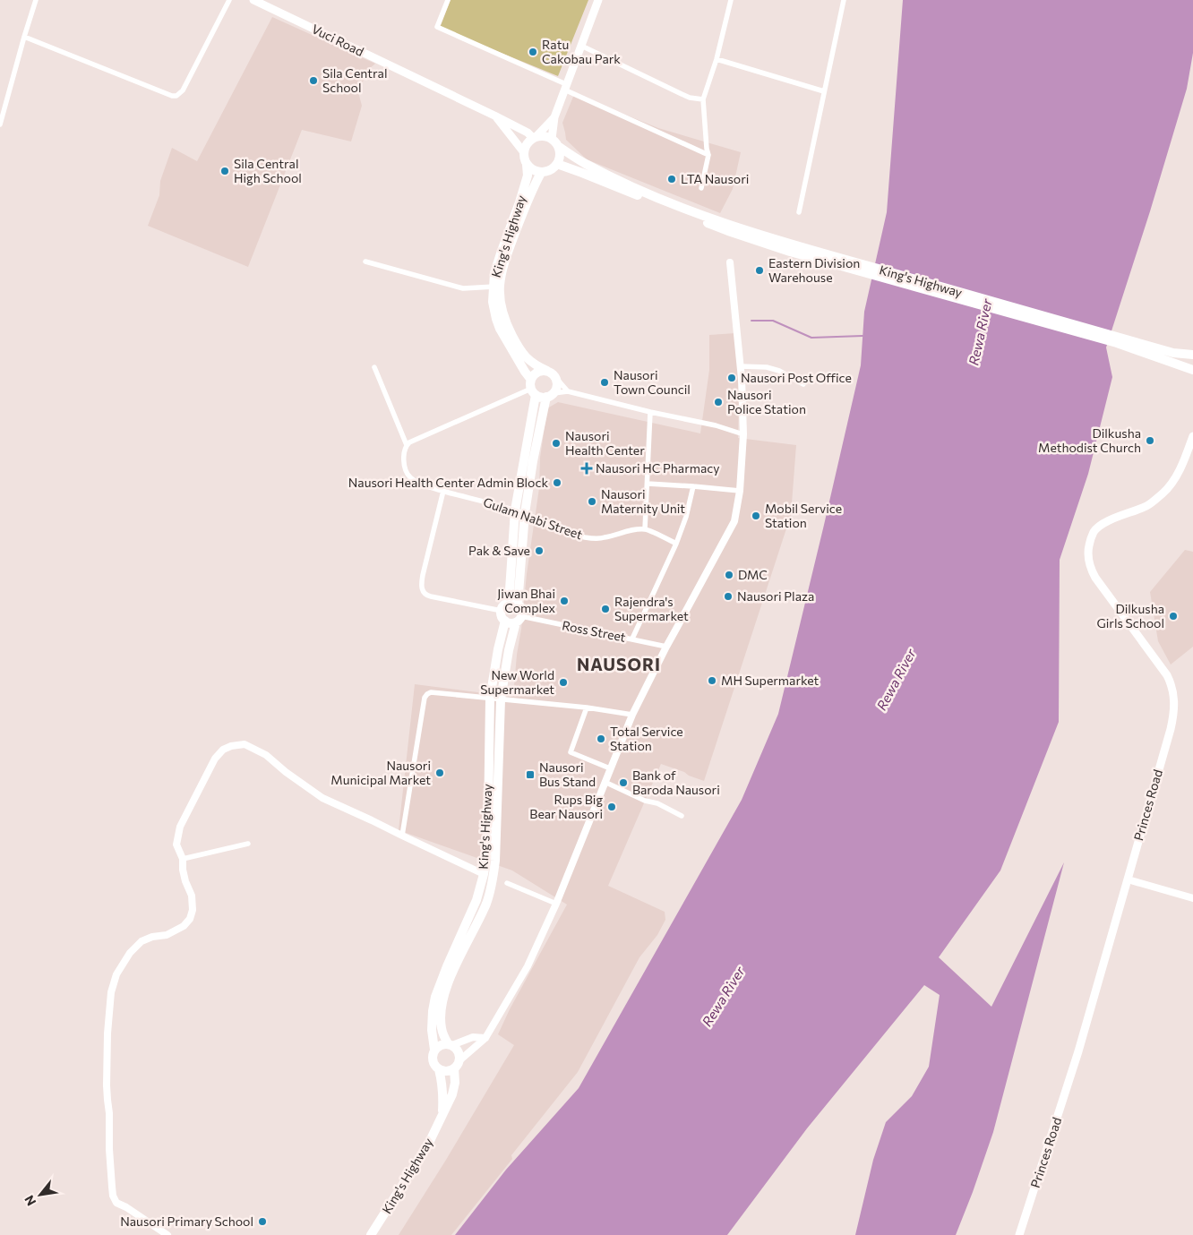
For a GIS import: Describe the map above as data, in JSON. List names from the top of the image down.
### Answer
{
  "streets": {
    "highway": ["King's Highway"],
    "main road": ["Vuci Road", "Princes Road"],
    "street": ["Gulam Nabi Street", "Ross Street"]
  },
  "crossings": [
    ["Vuci Road", "King's Highway"],
    ["King's Highway", "Ross Street"]
  ],
  "districts": ["NAUSORI"],
  "water": ["Rewa River"],
  "places": {
    "other": [
      "Ratu Cakobau Park",
      "Sila Central School",
      "Sila Central High School",
      "LTA Nausori",
      "Eastern Division Warehouse",
      "Nausori Post Office",
      "Nausori Town Council",
      "Nausori Police Station",
      "Dilkusha Methodist Church",
      "Nausori Health Center",
      "Nausori Health Center Admin Block",
      "Nausori Maternity Unit",
      "Mobil Service Station",
      "Pak & Save",
      "DMC",
      "Nausori Plaza",
      "Jiwan Bhai Complex",
      "Rajendra's Supermarket",
      "Dilkusha Girls School",
      "MH Supermarket",
      "New World Supermarket",
      "Total Service Station",
      "Nausori Municipal Market",
      "Bank of Baroda Nausori",
      "Rups Big Bear Nausori",
      "Nausori Primary School"
    ],
    "health": ["Nausori HC Pharmacy"],
    "transit": ["Nausori Bus Stand"]
  },
  "north": "bottom left"
}
